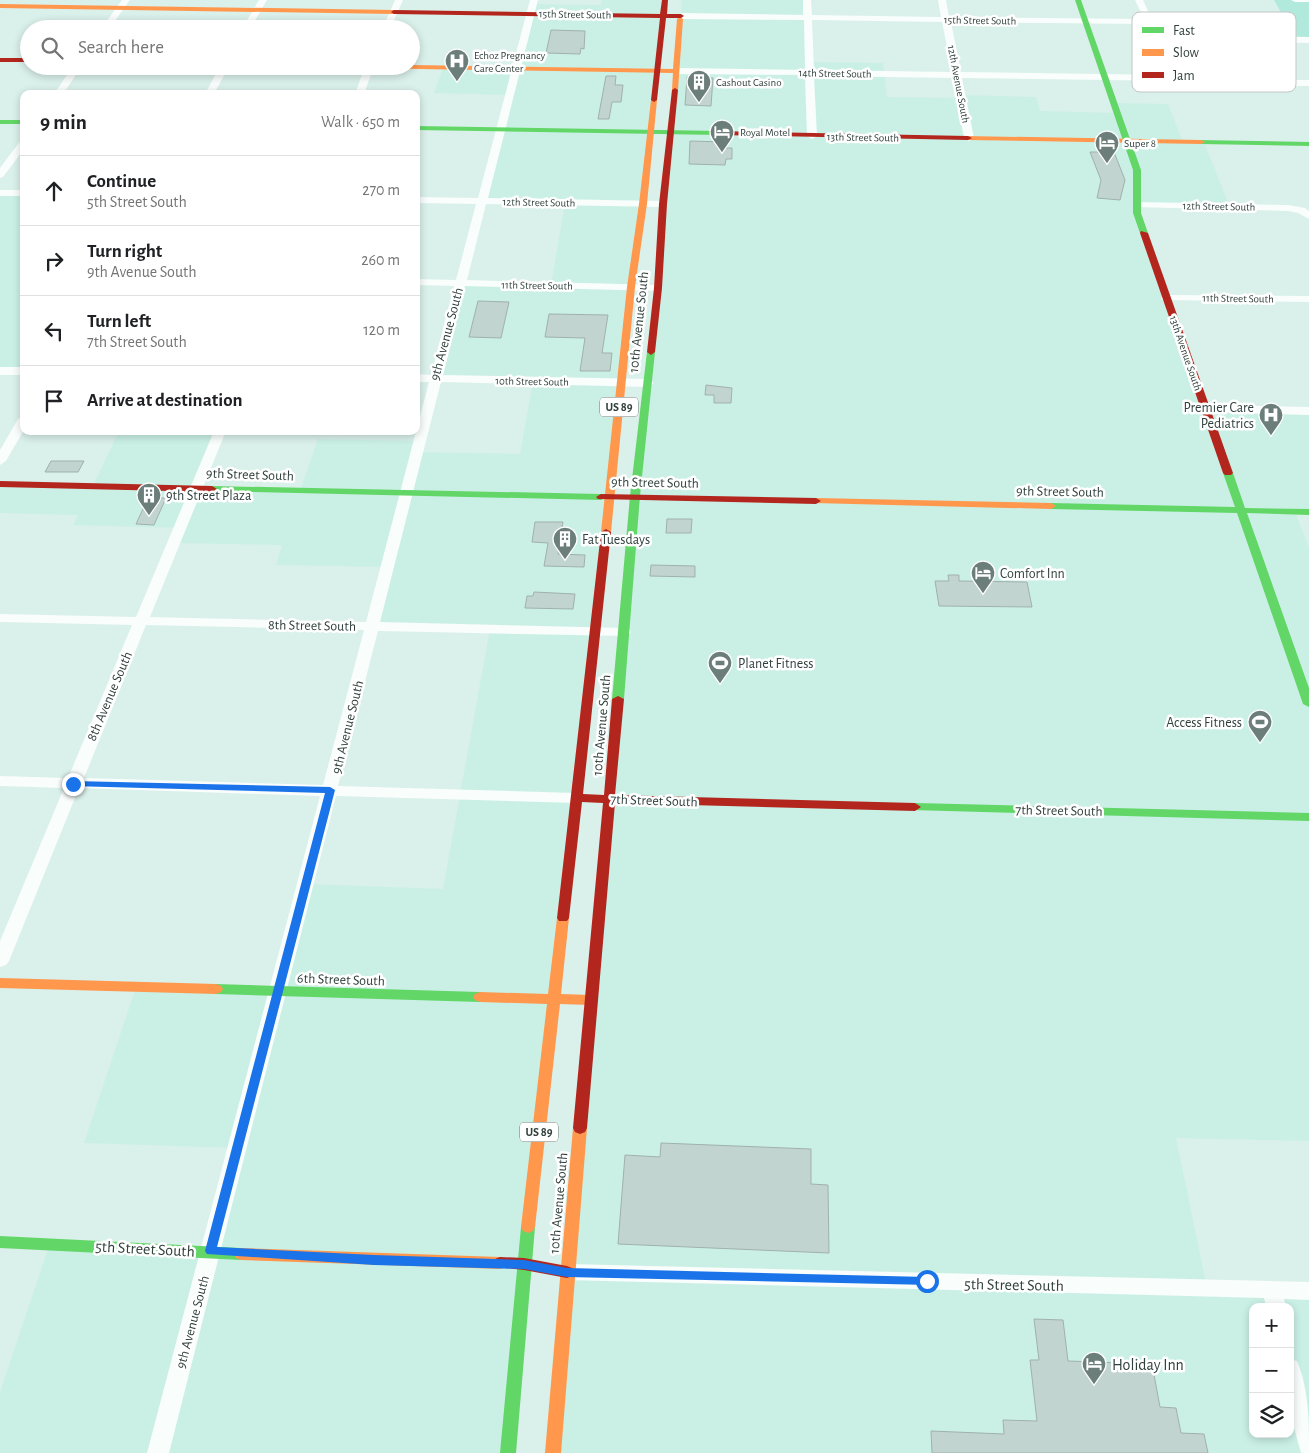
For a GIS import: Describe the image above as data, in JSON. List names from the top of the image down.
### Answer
{
  "streets": {
    "main road": [
      "15th Street South",
      "14th Street South",
      "13th Street South",
      "10th Avenue South",
      "13th Avenue South",
      "US 89",
      "9th Street South",
      "7th Street South",
      "6th Street South",
      "5th Street South"
    ],
    "street": [
      "12th Avenue South",
      "12th Street South",
      "11th Street South",
      "9th Avenue South",
      "10th Street South",
      "8th Street South",
      "8th Avenue South"
    ]
  },
  "crossings": [
    ["15th Street South", "12th Avenue South"],
    ["15th Street South", "10th Avenue South"],
    ["15th Street South", "9th Avenue South"],
    ["15th Street South", "13th Avenue South"],
    ["14th Street South", "12th Avenue South"],
    ["14th Street South", "10th Avenue South"],
    ["14th Street South", "9th Avenue South"],
    ["14th Street South", "13th Avenue South"],
    ["12th Avenue South", "13th Street South"],
    ["13th Street South", "10th Avenue South"],
    ["13th Street South", "9th Avenue South"],
    ["13th Street South", "13th Avenue South"],
    ["12th Street South", "10th Avenue South"],
    ["12th Street South", "9th Avenue South"],
    ["12th Street South", "13th Avenue South"],
    ["11th Street South", "10th Avenue South"],
    ["11th Street South", "9th Avenue South"],
    ["11th Street South", "13th Avenue South"],
    ["10th Avenue South", "10th Street South"],
    ["10th Avenue South", "9th Street South"],
    ["10th Avenue South", "8th Street South"],
    ["10th Avenue South", "7th Street South"],
    ["10th Avenue South", "6th Street South"],
    ["10th Avenue South", "5th Street South"],
    ["9th Avenue South", "10th Street South"],
    ["9th Avenue South", "9th Street South"],
    ["9th Avenue South", "8th Street South"],
    ["9th Avenue South", "7th Street South"],
    ["9th Avenue South", "6th Street South"],
    ["9th Avenue South", "5th Street South"],
    ["13th Avenue South", "9th Street South"],
    ["9th Street South", "8th Avenue South"],
    ["8th Street South", "8th Avenue South"],
    ["8th Avenue South", "7th Street South"]
  ],
  "places": {
    "hospital": ["Echoz Pregnancy Care Center", "Premier Care Pediatrics"],
    "building": ["Cashout Casino", "9th Street Plaza", "Fat Tuesdays"],
    "hotel": [
      "Royal Motel",
      "Super 8",
      "Comfort Inn",
      "Holiday Inn"
    ],
    "sports": ["Planet Fitness", "Access Fitness"]
  },
  "legend": ["Fast", "Slow", "Jam"],
  "page": {
    "search": "Search here",
    "heading": ["9 min", "Walk · 650 m"],
    "list": [
      ["Continue", "5th Street South", "270 m"],
      ["Turn right", "9th Avenue South", "260 m"],
      ["Turn left", "7th Street South", "120 m"],
      "Arrive at destination"
    ],
    "map_buttons": ["+", "−"]
  }
}
